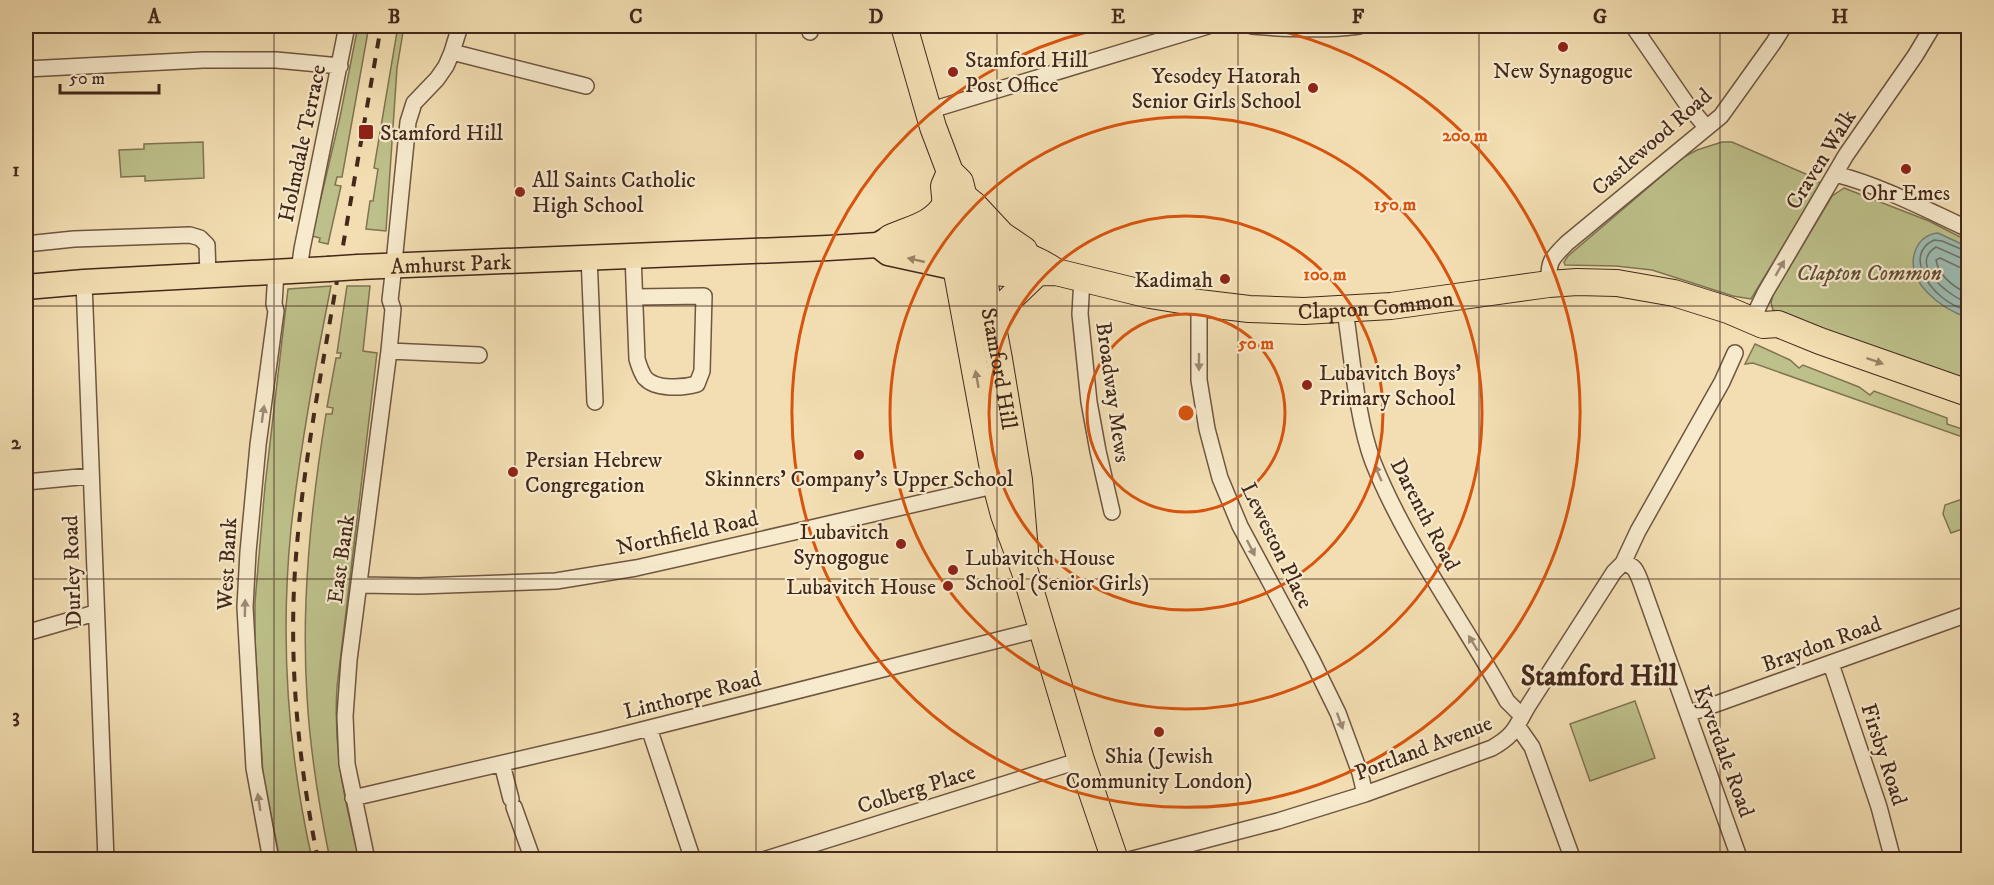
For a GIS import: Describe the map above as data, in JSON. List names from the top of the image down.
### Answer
{
  "streets": {
    "highway": ["Clapton Common", "Stamford Hill"],
    "main road": ["Amhurst Park"],
    "street": [
      "Castlewood Road",
      "Holmdale Terrace",
      "Craven Walk",
      "Broadway Mews",
      "Darenth Road",
      "Northfield Road",
      "Leweston Place",
      "East Bank",
      "West Bank",
      "Durley Road",
      "Braydon Road",
      "Linthorpe Road",
      "Portland Avenue",
      "Kyverdale Road",
      "Firsby Road",
      "Colberg Place"
    ]
  },
  "crossings": [
    ["Castlewood Road", "Clapton Common"],
    ["Holmdale Terrace", "Amhurst Park"],
    ["Holmdale Terrace", "West Bank"],
    ["Craven Walk", "Clapton Common"],
    ["Amhurst Park", "Clapton Common"],
    ["Amhurst Park", "Stamford Hill"],
    ["Amhurst Park", "East Bank"],
    ["Amhurst Park", "West Bank"],
    ["Amhurst Park", "Durley Road"],
    ["Clapton Common", "Stamford Hill"],
    ["Clapton Common", "Broadway Mews"],
    ["Clapton Common", "Darenth Road"],
    ["Clapton Common", "Leweston Place"],
    ["Stamford Hill", "Northfield Road"],
    ["Stamford Hill", "Linthorpe Road"],
    ["Stamford Hill", "Colberg Place"],
    ["Darenth Road", "Portland Avenue"],
    ["Northfield Road", "East Bank"],
    ["Leweston Place", "Portland Avenue"],
    ["East Bank", "Linthorpe Road"],
    ["Braydon Road", "Kyverdale Road"],
    ["Braydon Road", "Firsby Road"],
    ["Portland Avenue", "Kyverdale Road"]
  ],
  "one_way": [
    "Craven Walk",
    "Darenth Road",
    "Leweston Place",
    "West Bank"
  ],
  "districts": ["Stamford Hill"],
  "parks": ["Clapton Common"],
  "places": {
    "other": [
      "New Synagogue",
      "Stamford Hill Post Office",
      "Yesodey Hatorah Senior Girls School",
      "Ohr Emes",
      "All Saints Catholic High School",
      "Kadimah",
      "Lubavitch Boys' Primary School",
      "Skinners' Company's Upper School",
      "Persian Hebrew Congregation",
      "Lubavitch Synogogue",
      "Lubavitch House School (Senior Girls)",
      "Lubavitch House",
      "Shia (Jewish Community London)"
    ],
    "transit": ["Stamford Hill"]
  },
  "scale_bar": "50 m",
  "grid": {
    "columns": [
      "A",
      "B",
      "C",
      "D",
      "E",
      "F",
      "G",
      "H"
    ],
    "rows": ["1", "2", "3"]
  },
  "rings": [
    "200 m",
    "150 m",
    "100 m",
    "50 m"
  ]
}
